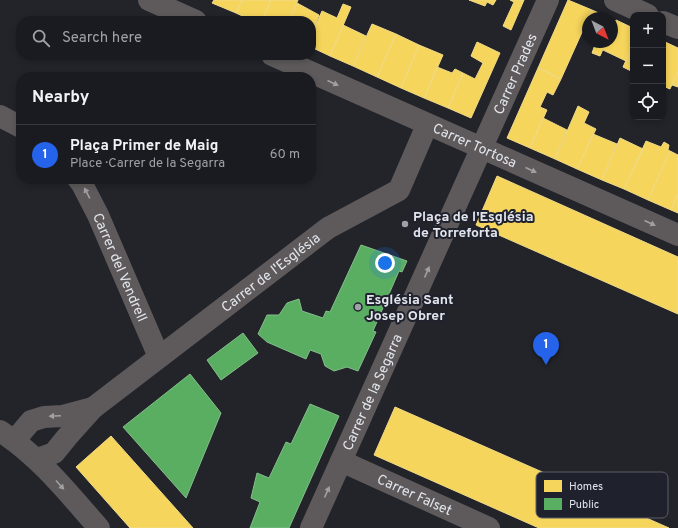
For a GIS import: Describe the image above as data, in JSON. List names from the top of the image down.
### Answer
{
  "streets": {
    "street": [
      "Carrer Prades",
      "Carrer Tortosa",
      "Carrer del Vendrell",
      "Carrer de l'Església",
      "Carrer de la Segarra",
      "Carrer Falset"
    ]
  },
  "crossings": [
    ["Carrer Prades", "Carrer Tortosa"],
    ["Carrer Prades", "Carrer de la Segarra"],
    ["Carrer Tortosa", "Carrer de l'Església"],
    ["Carrer Tortosa", "Carrer de la Segarra"],
    ["Carrer del Vendrell", "Carrer de l'Església"],
    ["Carrer de la Segarra", "Carrer Falset"]
  ],
  "one_way": ["Carrer Tortosa", "Carrer del Vendrell", "Carrer de la Segarra"],
  "places": ["Plaça de l'Església de Torreforta", "Església Sant Josep Obrer"],
  "legend": ["Homes", "Public"],
  "north": "bottom right",
  "page": {
    "map_buttons": ["+", "−"],
    "search": "Search here",
    "heading": "Nearby",
    "list": [
      {
        "mark": "1",
        "name": "Plaça Primer de Maig",
        "note": "Place · Carrer de la Segarra",
        "value": "60 m"
      }
    ],
    "pins": "1"
  }
}
